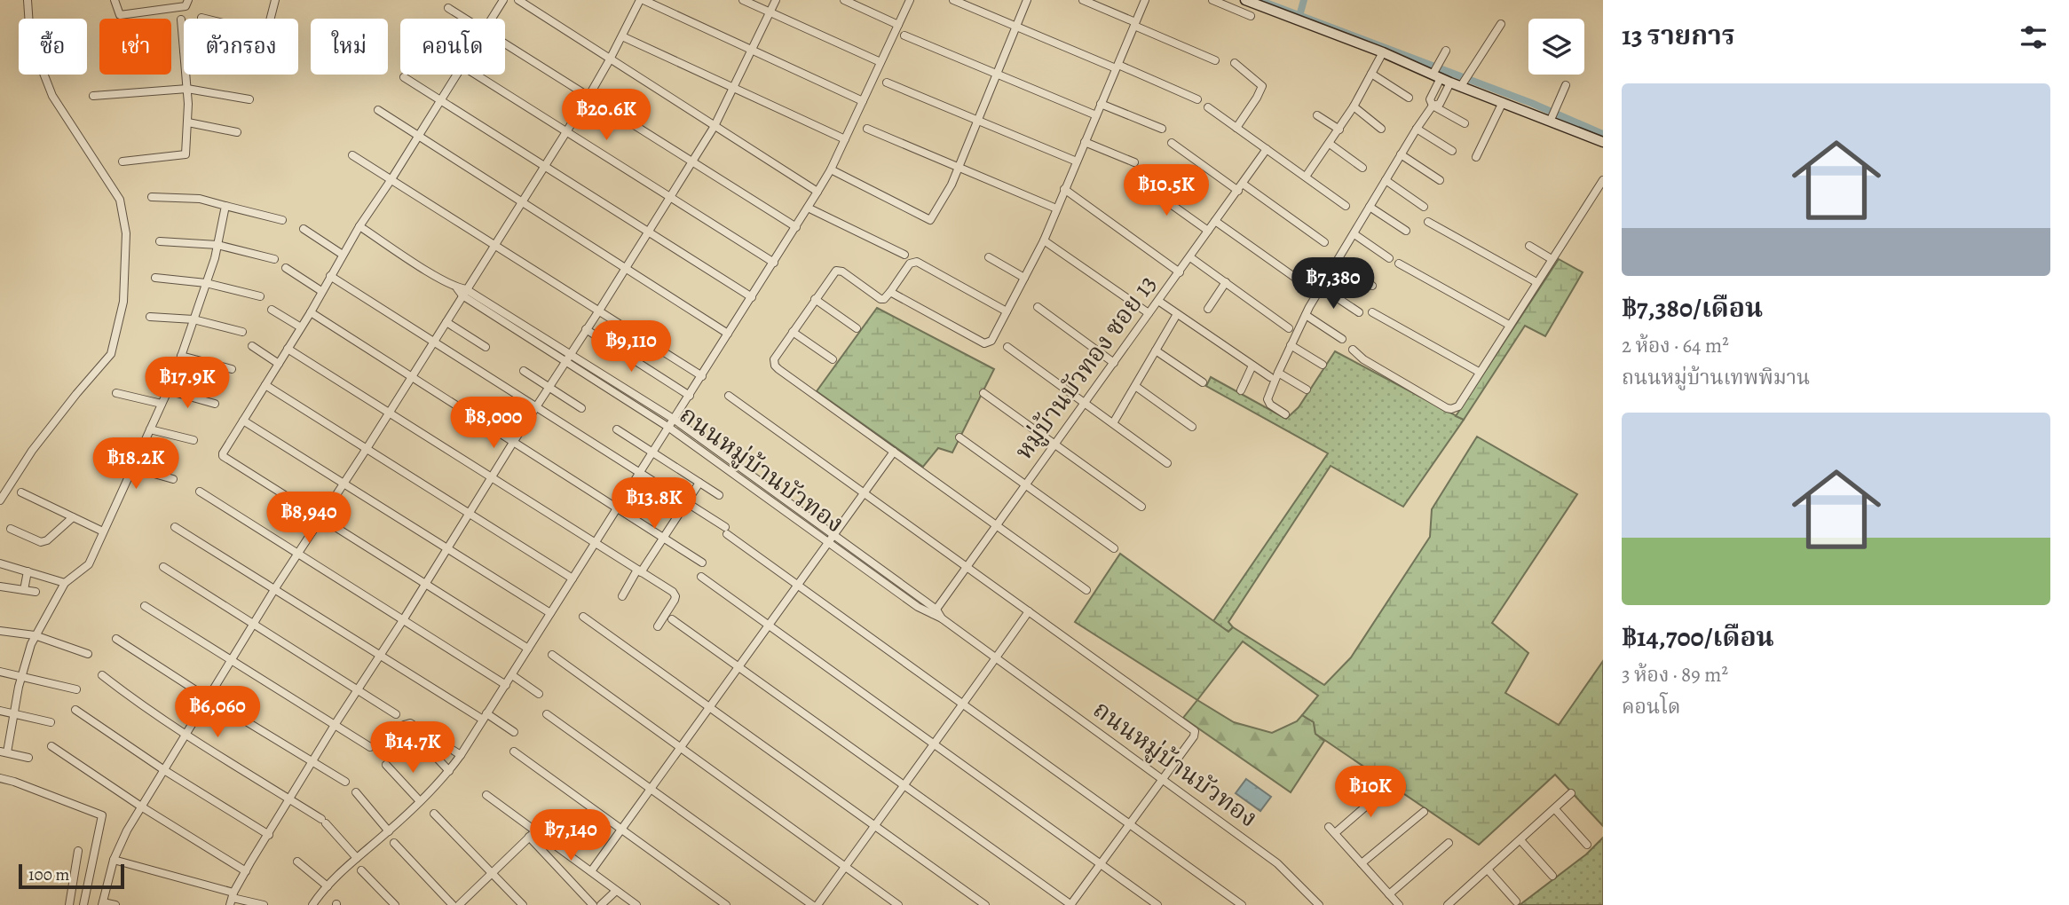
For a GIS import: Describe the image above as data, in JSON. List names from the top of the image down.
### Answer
{
  "streets": {
    "street": ["หมู่บ้านบัวทอง ซอย 13", "ถนนหมู่บ้านบัวทอง"]
  },
  "crossings": [
    ["หมู่บ้านบัวทอง ซอย 13", "ถนนหมู่บ้านบัวทอง"]
  ],
  "scale_bar": "100 m",
  "page": {
    "heading": "13 รายการ",
    "chip": [
      "ซื้อ",
      "เช่า",
      "ตัวกรอง",
      "ใหม่",
      "คอนโด"
    ],
    "list": [
      {
        "name": "฿7,380/เดือน",
        "note": "2 ห้อง · 64 m² · ถนนหมู่บ้านเทพพิมาน"
      },
      {
        "name": "฿14,700/เดือน",
        "note": "3 ห้อง · 89 m² · คอนโด"
      }
    ],
    "price": [
      "฿20.6K",
      "฿10.5K",
      "฿7,380",
      "฿9,110",
      "฿17.9K",
      "฿8,000",
      "฿18.2K",
      "฿13.8K",
      "฿8,940",
      "฿6,060",
      "฿14.7K",
      "฿10K",
      "฿7,140"
    ],
    "scale": "100 m"
  }
}
